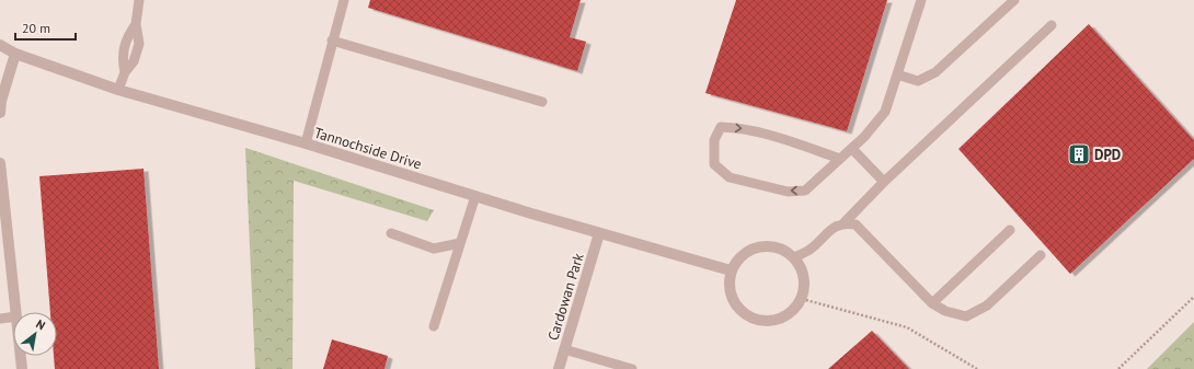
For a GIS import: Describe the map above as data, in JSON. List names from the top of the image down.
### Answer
{
  "streets": {
    "street": ["Tannochside Drive", "Cardowan Park"]
  },
  "crossings": [
    ["Tannochside Drive", "Cardowan Park"]
  ],
  "places": {
    "building": ["DPD"]
  },
  "scale_bar": "20 m",
  "north": "top right"
}
